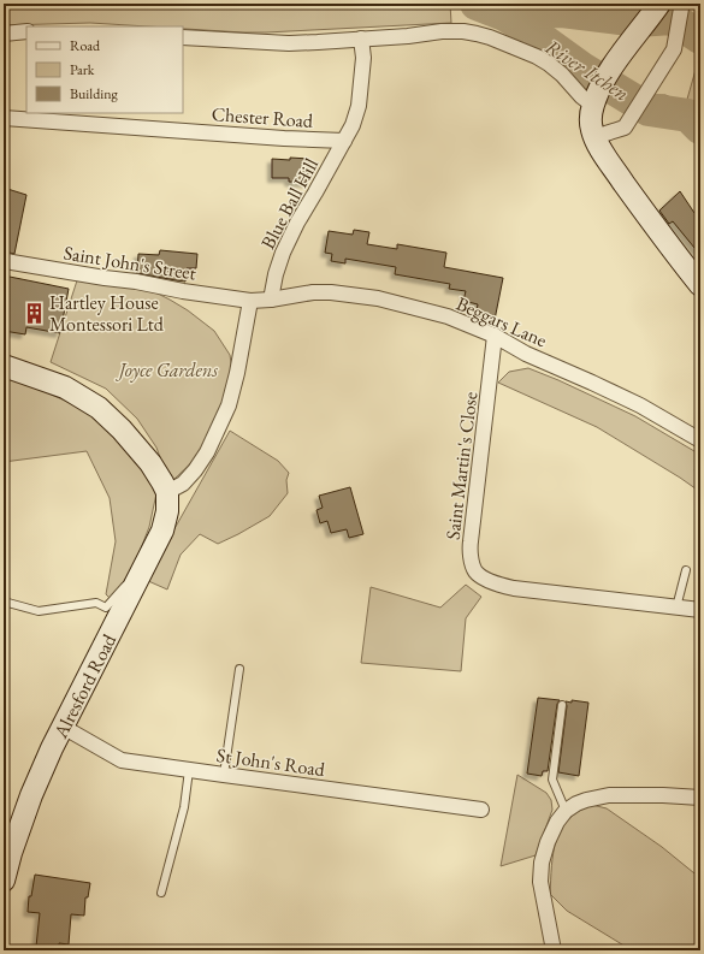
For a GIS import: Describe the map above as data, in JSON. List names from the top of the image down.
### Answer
{
  "streets": {
    "main road": ["Alresford Road"],
    "street": [
      "Chester Road",
      "Blue Ball Hill",
      "Saint John's Street",
      "Beggars Lane",
      "Saint Martin's Close",
      "St John's Road"
    ]
  },
  "crossings": [
    ["Chester Road", "Blue Ball Hill"],
    ["Blue Ball Hill", "Beggars Lane"],
    ["Beggars Lane", "Saint Martin's Close"],
    ["Alresford Road", "St John's Road"]
  ],
  "water": ["River Itchen"],
  "parks": ["Joyce Gardens"],
  "places": {
    "building": ["Hartley House Montessori Ltd"]
  },
  "legend": ["Road", "Park", "Building"]
}
